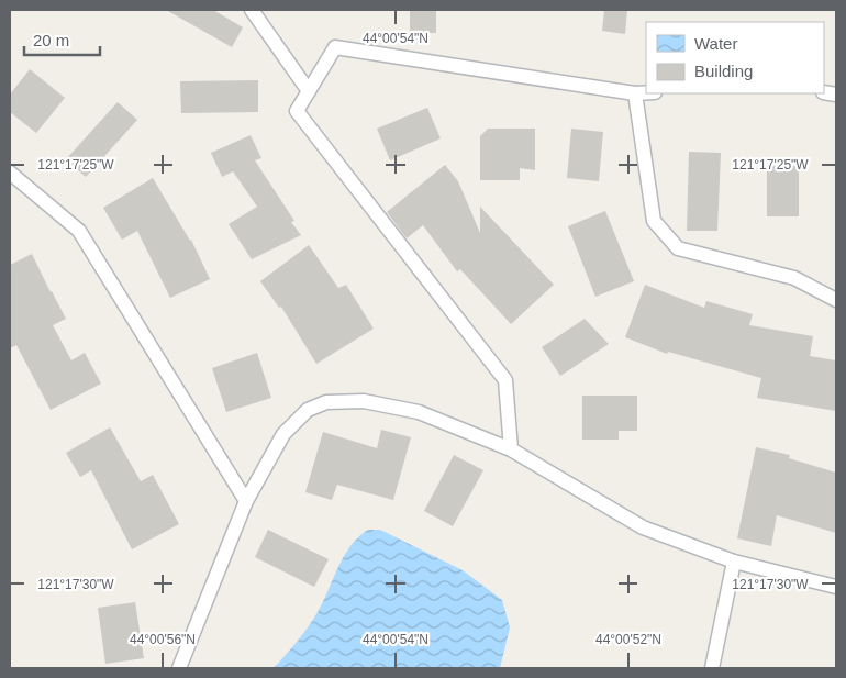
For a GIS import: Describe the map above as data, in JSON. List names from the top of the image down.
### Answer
{
  "legend": ["Water", "Building"],
  "scale_bar": "20 m",
  "coordinates": [
    "44°00'54\"N",
    "121°17'25\"W",
    "121°17'30\"W",
    "44°00'56\"N",
    "44°00'52\"N"
  ]
}
